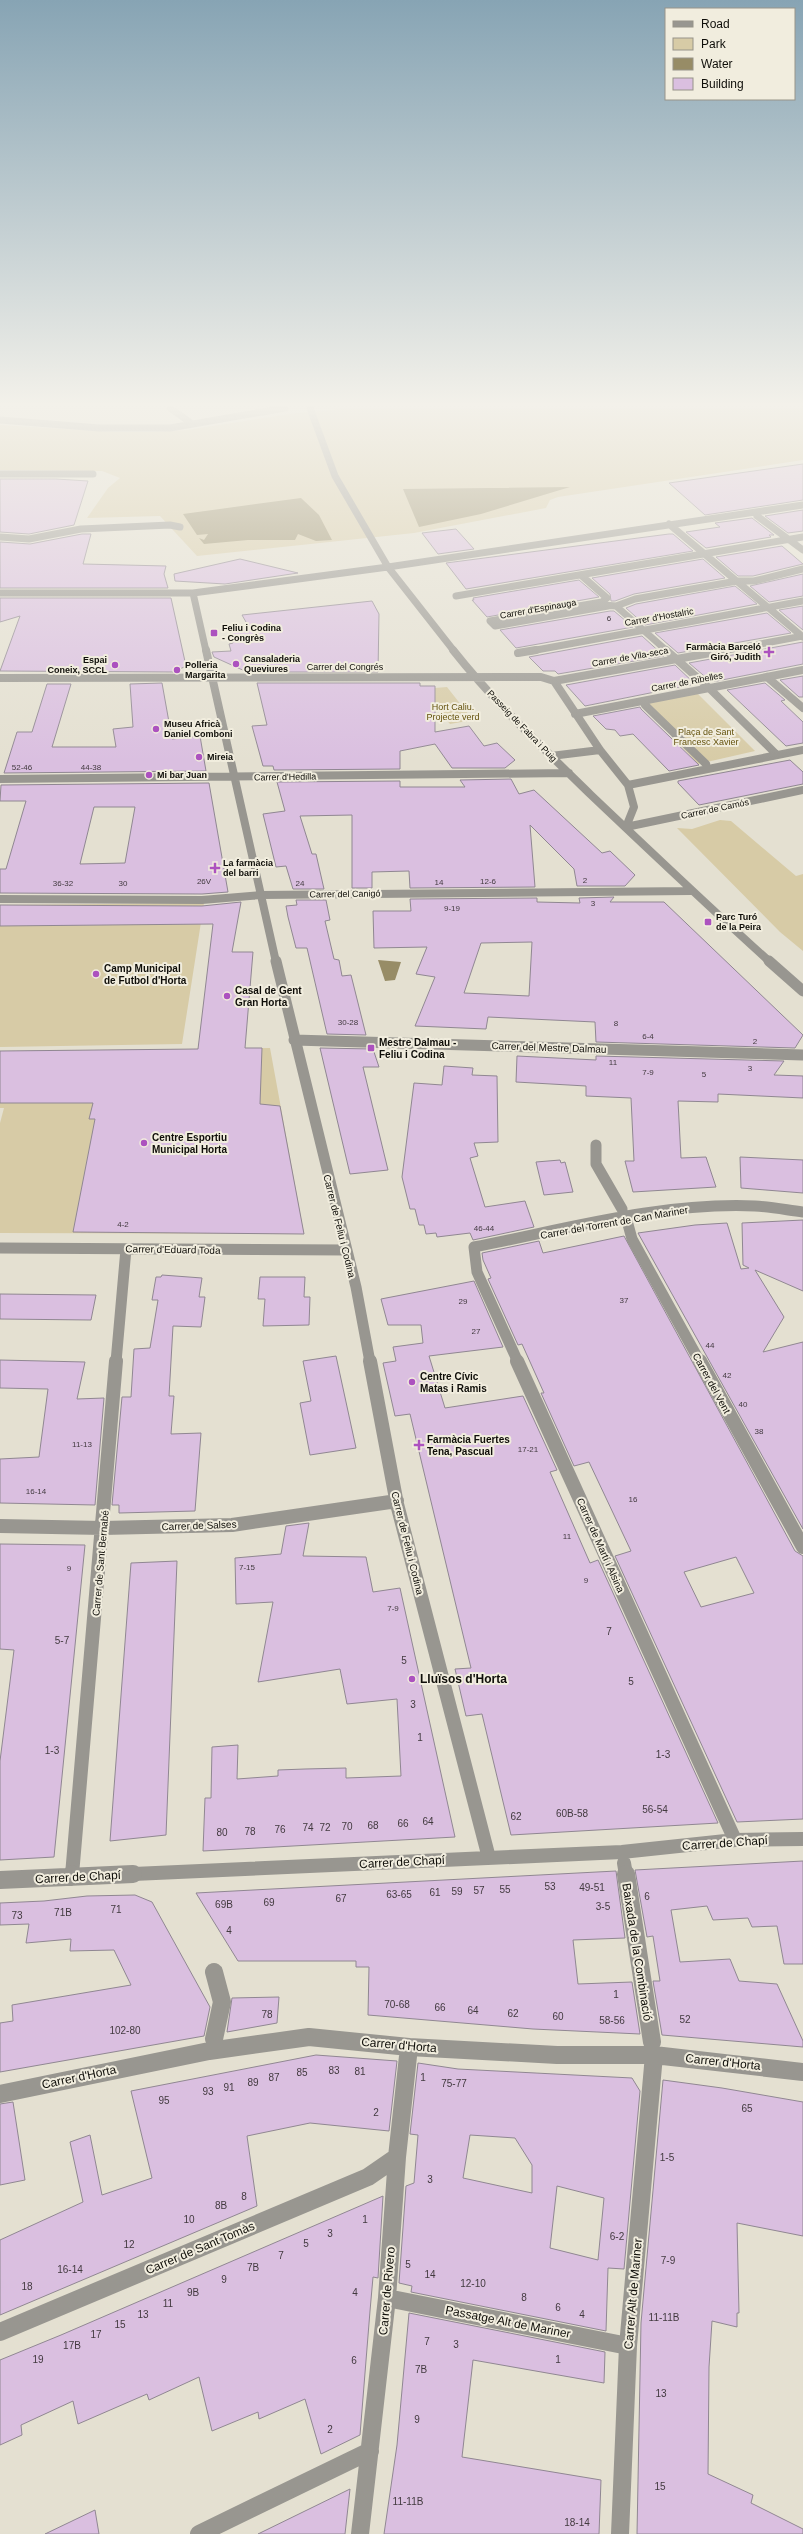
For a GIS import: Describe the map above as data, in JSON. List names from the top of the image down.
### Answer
{
  "streets": {
    "street": [
      "Carrer d'Espinauga",
      "Carrer d'Hostalric",
      "Carrer de Vila-seca",
      "Carrer del Congrés",
      "Carrer de Ribelles",
      "Passeig de Fabra i Puig",
      "Carrer d'Hedilla",
      "Carrer de Camós",
      "Carrer del Canigó",
      "Carrer del Mestre Dalmau",
      "Carrer del Torrent de Can Mariner",
      "Carrer de Feliu i Codina",
      "Carrer d'Eduard Toda",
      "Carrer del Vent",
      "Carrer de Salses",
      "Carrer de Martí i Alsina",
      "Carrer de Sant Bernabé",
      "Carrer de Chapí",
      "Baixada de la Combinació",
      "Carrer d'Horta",
      "Carrer de Sant Tomàs",
      "Carrer de Rivero",
      "Carrer Alt de Mariner",
      "Passatge Alt de Mariner"
    ]
  },
  "crossings": [
    ["Carrer de Vila-seca", "Carrer del Congrés"],
    ["Carrer del Congrés", "Passeig de Fabra i Puig"],
    ["Carrer del Congrés", "Carrer de Feliu i Codina"],
    ["Passeig de Fabra i Puig", "Carrer d'Hedilla"],
    ["Passeig de Fabra i Puig", "Carrer de Camós"],
    ["Passeig de Fabra i Puig", "Carrer del Canigó"],
    ["Carrer d'Hedilla", "Carrer de Feliu i Codina"],
    ["Carrer del Canigó", "Carrer de Feliu i Codina"],
    ["Carrer del Mestre Dalmau", "Carrer de Feliu i Codina"],
    ["Carrer del Torrent de Can Mariner", "Carrer del Vent"],
    ["Carrer del Torrent de Can Mariner", "Carrer de Martí i Alsina"],
    ["Carrer de Feliu i Codina", "Carrer d'Eduard Toda"],
    ["Carrer de Feliu i Codina", "Carrer de Salses"],
    ["Carrer de Feliu i Codina", "Carrer de Chapí"],
    ["Carrer d'Eduard Toda", "Carrer de Sant Bernabé"],
    ["Carrer de Salses", "Carrer de Sant Bernabé"],
    ["Carrer de Martí i Alsina", "Carrer de Chapí"],
    ["Carrer de Sant Bernabé", "Carrer de Chapí"],
    ["Baixada de la Combinació", "Carrer d'Horta"],
    ["Baixada de la Combinació", "Carrer Alt de Mariner"],
    ["Carrer d'Horta", "Carrer de Rivero"],
    ["Carrer d'Horta", "Carrer Alt de Mariner"],
    ["Carrer de Sant Tomàs", "Carrer de Rivero"],
    ["Carrer de Rivero", "Passatge Alt de Mariner"],
    ["Carrer Alt de Mariner", "Passatge Alt de Mariner"]
  ],
  "parks": ["Hort Caliu. Projecte verd", "Plaça de Sant Francesc Xavier"],
  "places": {
    "transit": ["Feliu i Codina - Congrès", "Parc Turó de la Peira", "Mestre Dalmau - Feliu i Codina"],
    "health": ["Farmàcia Barceló Giró, Judith", "La farmàcia del barri", "Farmàcia Fuertes Tena, Pascual"],
    "other": [
      "Cansaladeria Queviures",
      "Espai Coneix, SCCL",
      "Polleria Margarita",
      "Museu Africà Daniel Comboni",
      "Mireia",
      "Mi bar Juan",
      "Camp Municipal de Futbol d'Horta",
      "Casal de Gent Gran Horta",
      "Centre Esportiu Municipal Horta",
      "Centre Cívic Matas i Ramis",
      "Lluïsos d'Horta"
    ]
  },
  "house_numbers": [
    "6",
    "52-46",
    "44-38",
    "2",
    "26V",
    "12-6",
    "14",
    "36-32",
    "30",
    "24",
    "3",
    "9-19",
    "30-28",
    "8",
    "6-4",
    "2",
    "11",
    "3",
    "7-9",
    "5",
    "4-2",
    "46-44",
    "37",
    "29",
    "27",
    "44",
    "42",
    "40",
    "38",
    "11-13",
    "17-21",
    "16-14",
    "16",
    "11",
    "7-15",
    "9",
    "9",
    "7-9",
    "7",
    "5-7",
    "5",
    "5",
    "3",
    "1",
    "1-3",
    "1-3",
    "56-54",
    "60B-58",
    "62",
    "64",
    "66",
    "68",
    "70",
    "74",
    "72",
    "76",
    "78",
    "80",
    "53",
    "49-51",
    "55",
    "57",
    "59",
    "61",
    "63-65",
    "6",
    "67",
    "69",
    "69B",
    "3-5",
    "71",
    "71B",
    "73",
    "4",
    "1",
    "70-68",
    "66",
    "64",
    "62",
    "78",
    "60",
    "52",
    "58-56",
    "102-80",
    "83",
    "81",
    "85",
    "87",
    "1",
    "89",
    "75-77",
    "91",
    "93",
    "95",
    "65",
    "2",
    "1-5",
    "3",
    "8",
    "8B",
    "10",
    "1",
    "3",
    "6-2",
    "5",
    "12",
    "7",
    "7-9",
    "5",
    "7B",
    "16-14",
    "14",
    "9",
    "12-10",
    "18",
    "9B",
    "4",
    "8",
    "11",
    "6",
    "13",
    "4",
    "11-11B",
    "15",
    "17",
    "7",
    "3",
    "17B",
    "19",
    "1",
    "6",
    "7B",
    "13",
    "9",
    "2",
    "15",
    "11-11B",
    "18-14"
  ],
  "legend": [
    "Road",
    "Park",
    "Water",
    "Building"
  ]
}
